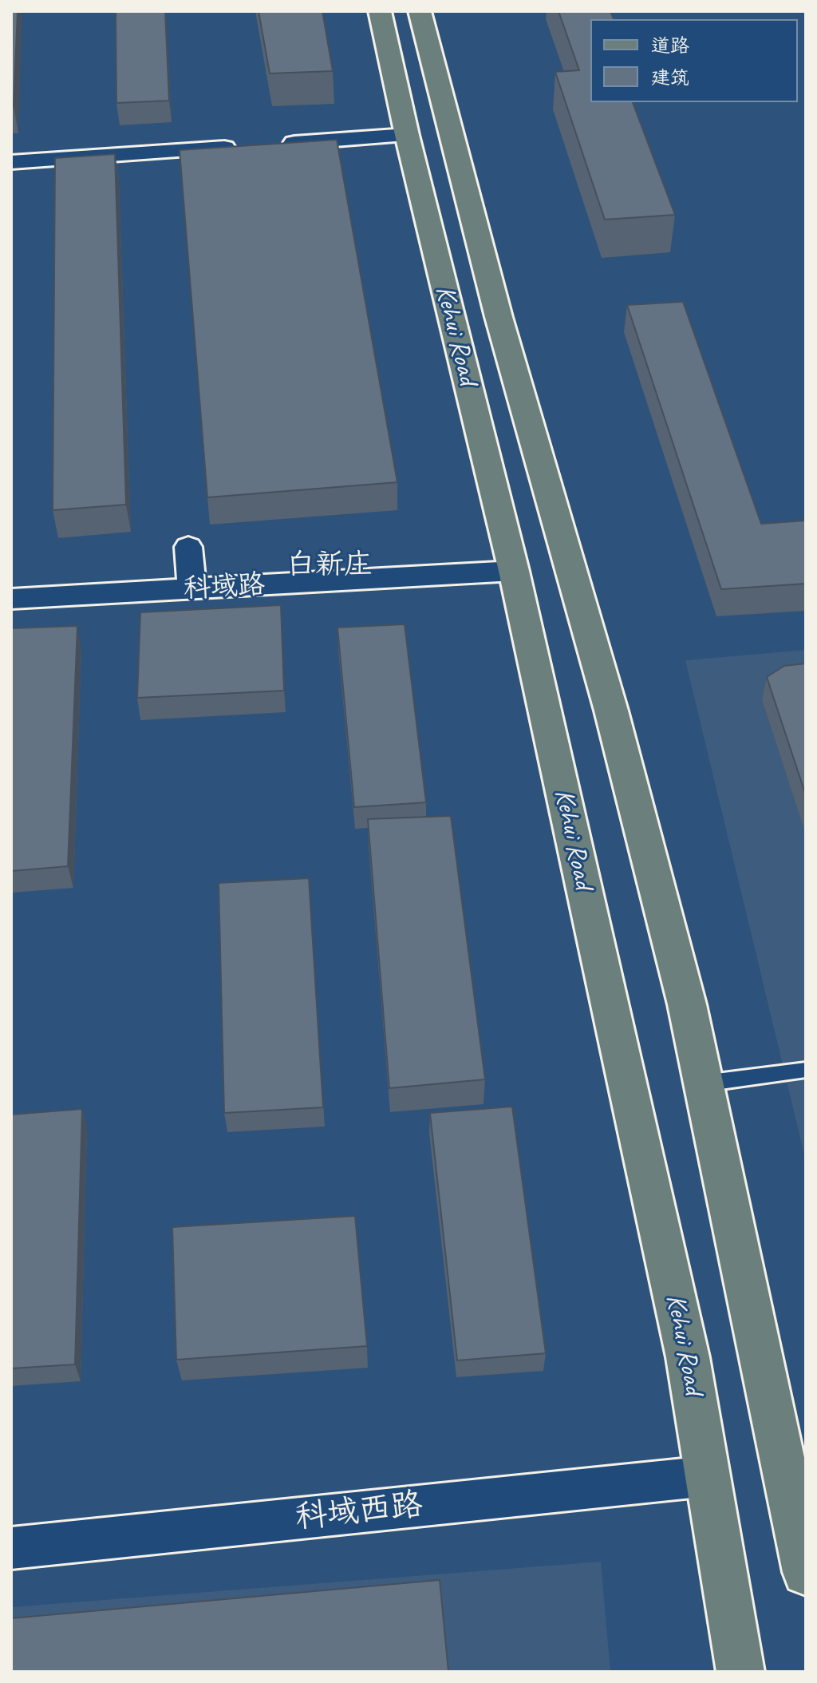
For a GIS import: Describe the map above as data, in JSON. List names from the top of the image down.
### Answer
{
  "streets": {
    "main road": ["Kehui Road"],
    "street": ["科域路", "科域西路"]
  },
  "crossings": [
    ["Kehui Road", "科域路"],
    ["Kehui Road", "科域西路"]
  ],
  "districts": ["白新庄"],
  "legend": ["道路", "建筑"]
}
